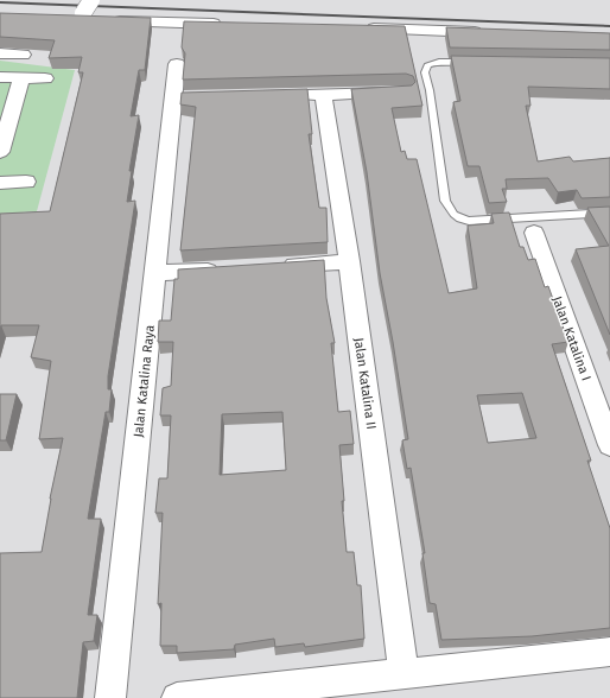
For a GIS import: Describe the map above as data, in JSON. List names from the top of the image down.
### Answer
{
  "streets": {
    "street": ["Jalan Katalina I", "Jalan Katalina Raya", "Jalan Katalina II"]
  }
}
